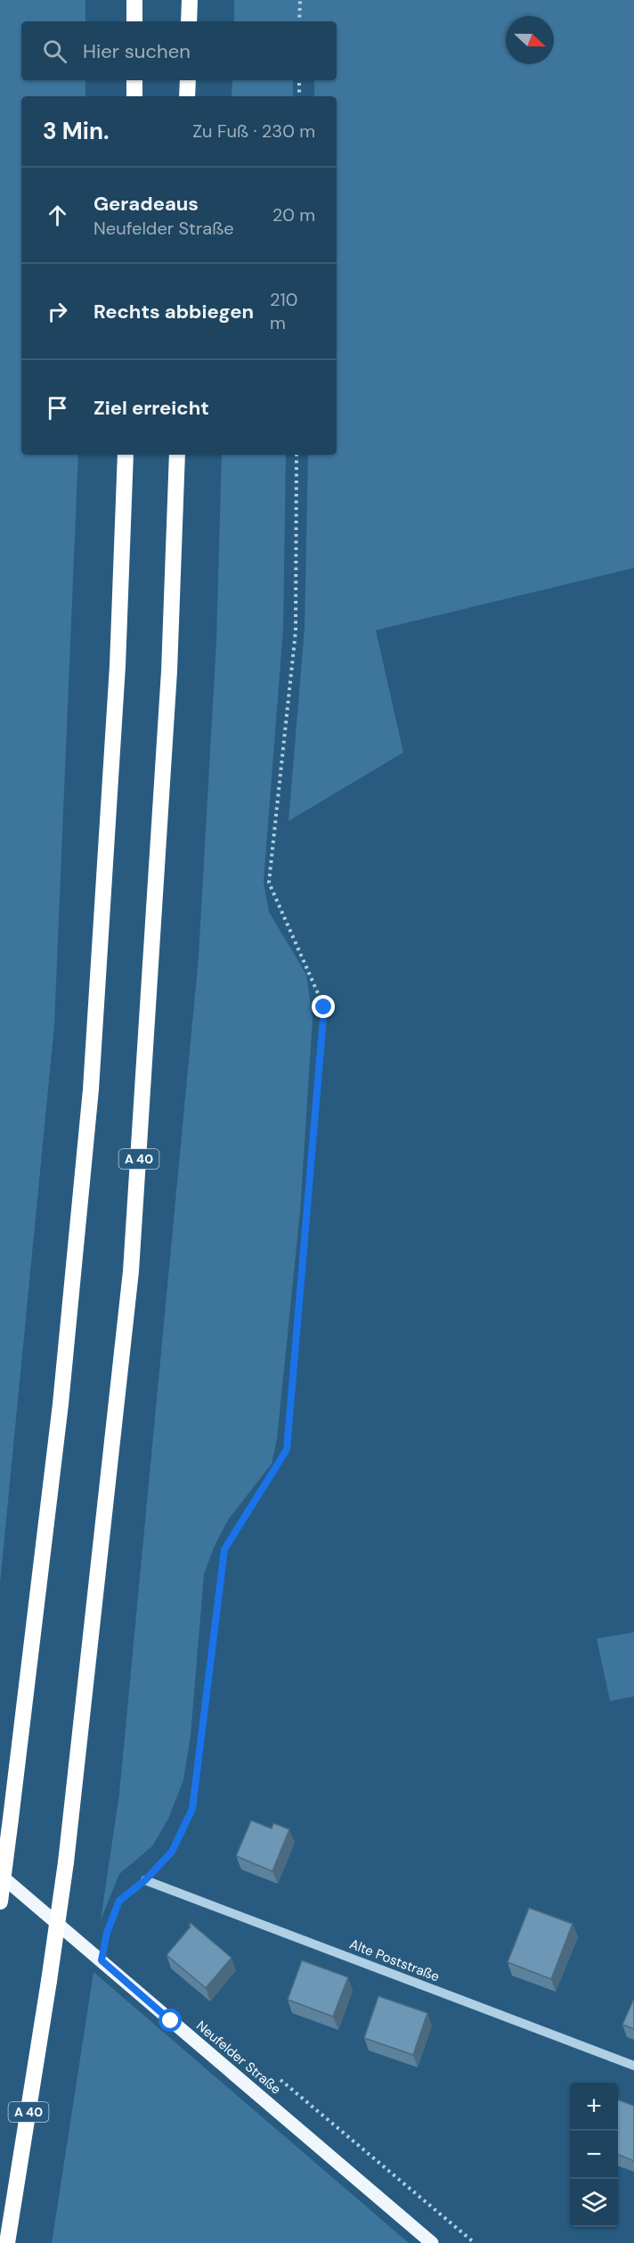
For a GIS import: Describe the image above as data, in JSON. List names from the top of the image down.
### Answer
{
  "streets": {
    "highway": ["A 40"],
    "main road": ["Neufelder Straße"],
    "street": ["Alte Poststraße"]
  },
  "north": "right",
  "page": {
    "search": "Hier suchen",
    "heading": ["3 Min.", "Zu Fuß · 230 m"],
    "list": [
      ["Geradeaus", "Neufelder Straße", "20 m"],
      ["Rechts abbiegen", "210 m"],
      "Ziel erreicht"
    ],
    "map_buttons": ["+", "−"]
  }
}
